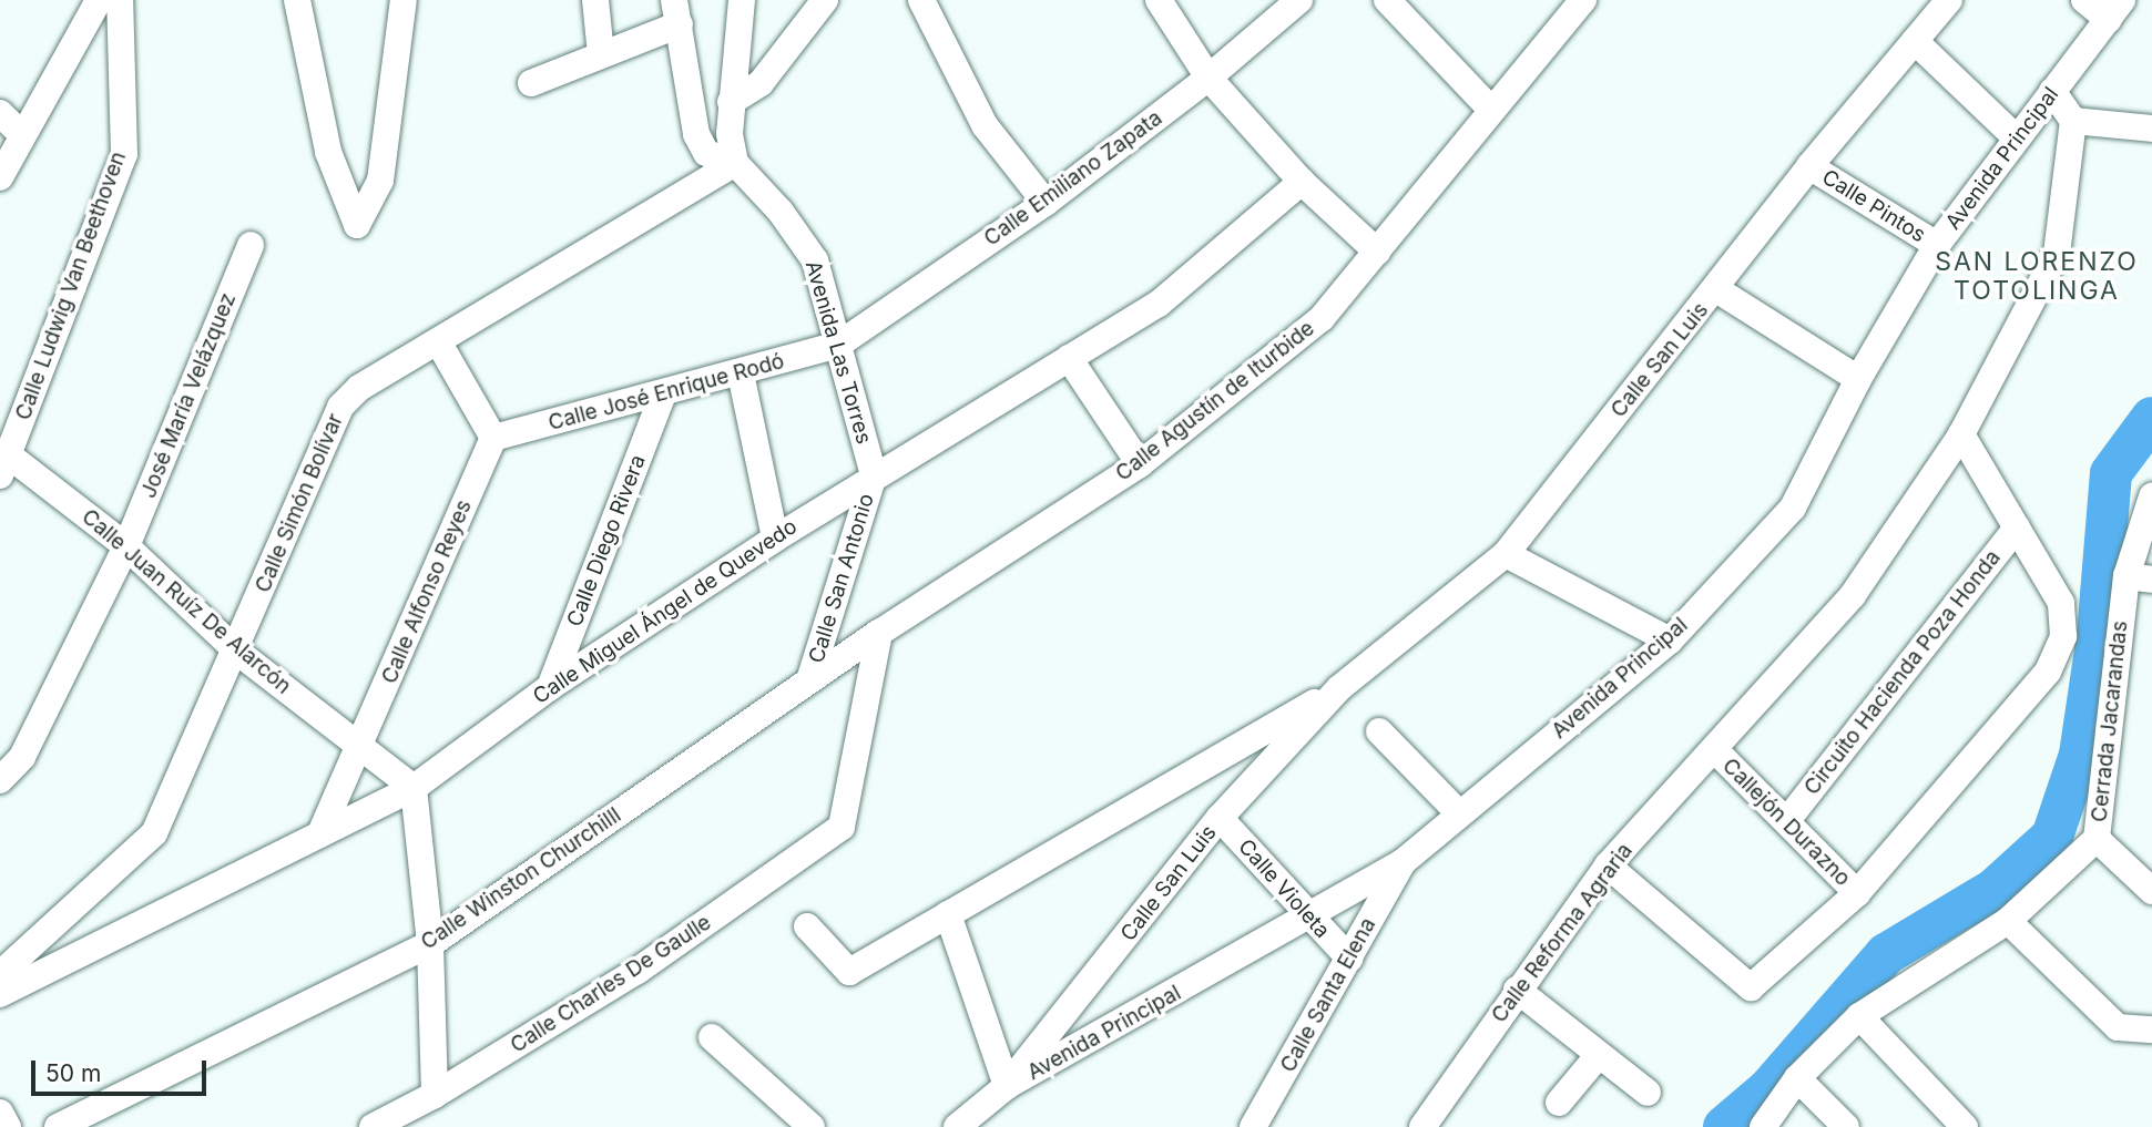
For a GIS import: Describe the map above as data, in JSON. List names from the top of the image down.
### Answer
{
  "streets": {
    "street": [
      "Avenida Principal",
      "Calle Emiliano Zapata",
      "Calle Pintos",
      "Calle Ludwig Van Beethoven",
      "Avenida Las Torres",
      "Calle San Luis",
      "Calle José Enrique Rodó",
      "José María Velázquez",
      "Calle Agustín de Iturbide",
      "Calle Simón Bolívar",
      "Calle Diego Rivera",
      "Calle San Antonio",
      "Calle Alfonso Reyes",
      "Calle Juan Ruíz De Alarcón",
      "Calle Miguel Ángel de Quevedo",
      "Circuito Hacienda Poza Honda",
      "Cerrada Jacarandas",
      "Callejón Durazno",
      "Calle Winston Churchilll",
      "Calle Violeta",
      "Calle Reforma Agraria",
      "Calle Charles De Gaulle",
      "Calle Santa Elena"
    ]
  },
  "crossings": [
    ["Avenida Principal", "Calle Pintos"],
    ["Avenida Principal", "Calle San Luis"],
    ["Avenida Principal", "Calle Violeta"],
    ["Avenida Principal", "Calle Santa Elena"],
    ["Calle Emiliano Zapata", "Avenida Las Torres"],
    ["Calle Emiliano Zapata", "Calle José Enrique Rodó"],
    ["Calle Pintos", "Calle San Luis"],
    ["Calle Ludwig Van Beethoven", "Calle Juan Ruíz De Alarcón"],
    ["Avenida Las Torres", "Calle José Enrique Rodó"],
    ["Avenida Las Torres", "Calle Simón Bolívar"],
    ["Avenida Las Torres", "Calle San Antonio"],
    ["Avenida Las Torres", "Calle Miguel Ángel de Quevedo"],
    ["Calle San Luis", "Calle Violeta"],
    ["Calle José Enrique Rodó", "Calle Diego Rivera"],
    ["Calle José Enrique Rodó", "Calle Alfonso Reyes"],
    ["José María Velázquez", "Calle Juan Ruíz De Alarcón"],
    ["Calle Agustín de Iturbide", "Calle Winston Churchilll"],
    ["Calle Agustín de Iturbide", "Calle Charles De Gaulle"],
    ["Calle Simón Bolívar", "Calle Juan Ruíz De Alarcón"],
    ["Calle Diego Rivera", "Calle Miguel Ángel de Quevedo"],
    ["Calle San Antonio", "Calle Miguel Ángel de Quevedo"],
    ["Calle San Antonio", "Calle Winston Churchilll"],
    ["Calle Alfonso Reyes", "Calle Juan Ruíz De Alarcón"],
    ["Calle Alfonso Reyes", "Calle Miguel Ángel de Quevedo"],
    ["Calle Juan Ruíz De Alarcón", "Calle Miguel Ángel de Quevedo"],
    ["Circuito Hacienda Poza Honda", "Callejón Durazno"],
    ["Callejón Durazno", "Calle Reforma Agraria"],
    ["Calle Winston Churchilll", "Calle Charles De Gaulle"],
    ["Calle Violeta", "Calle Santa Elena"]
  ],
  "districts": ["SAN LORENZO TOTOLINGA"],
  "scale_bar": "50 m"
}
